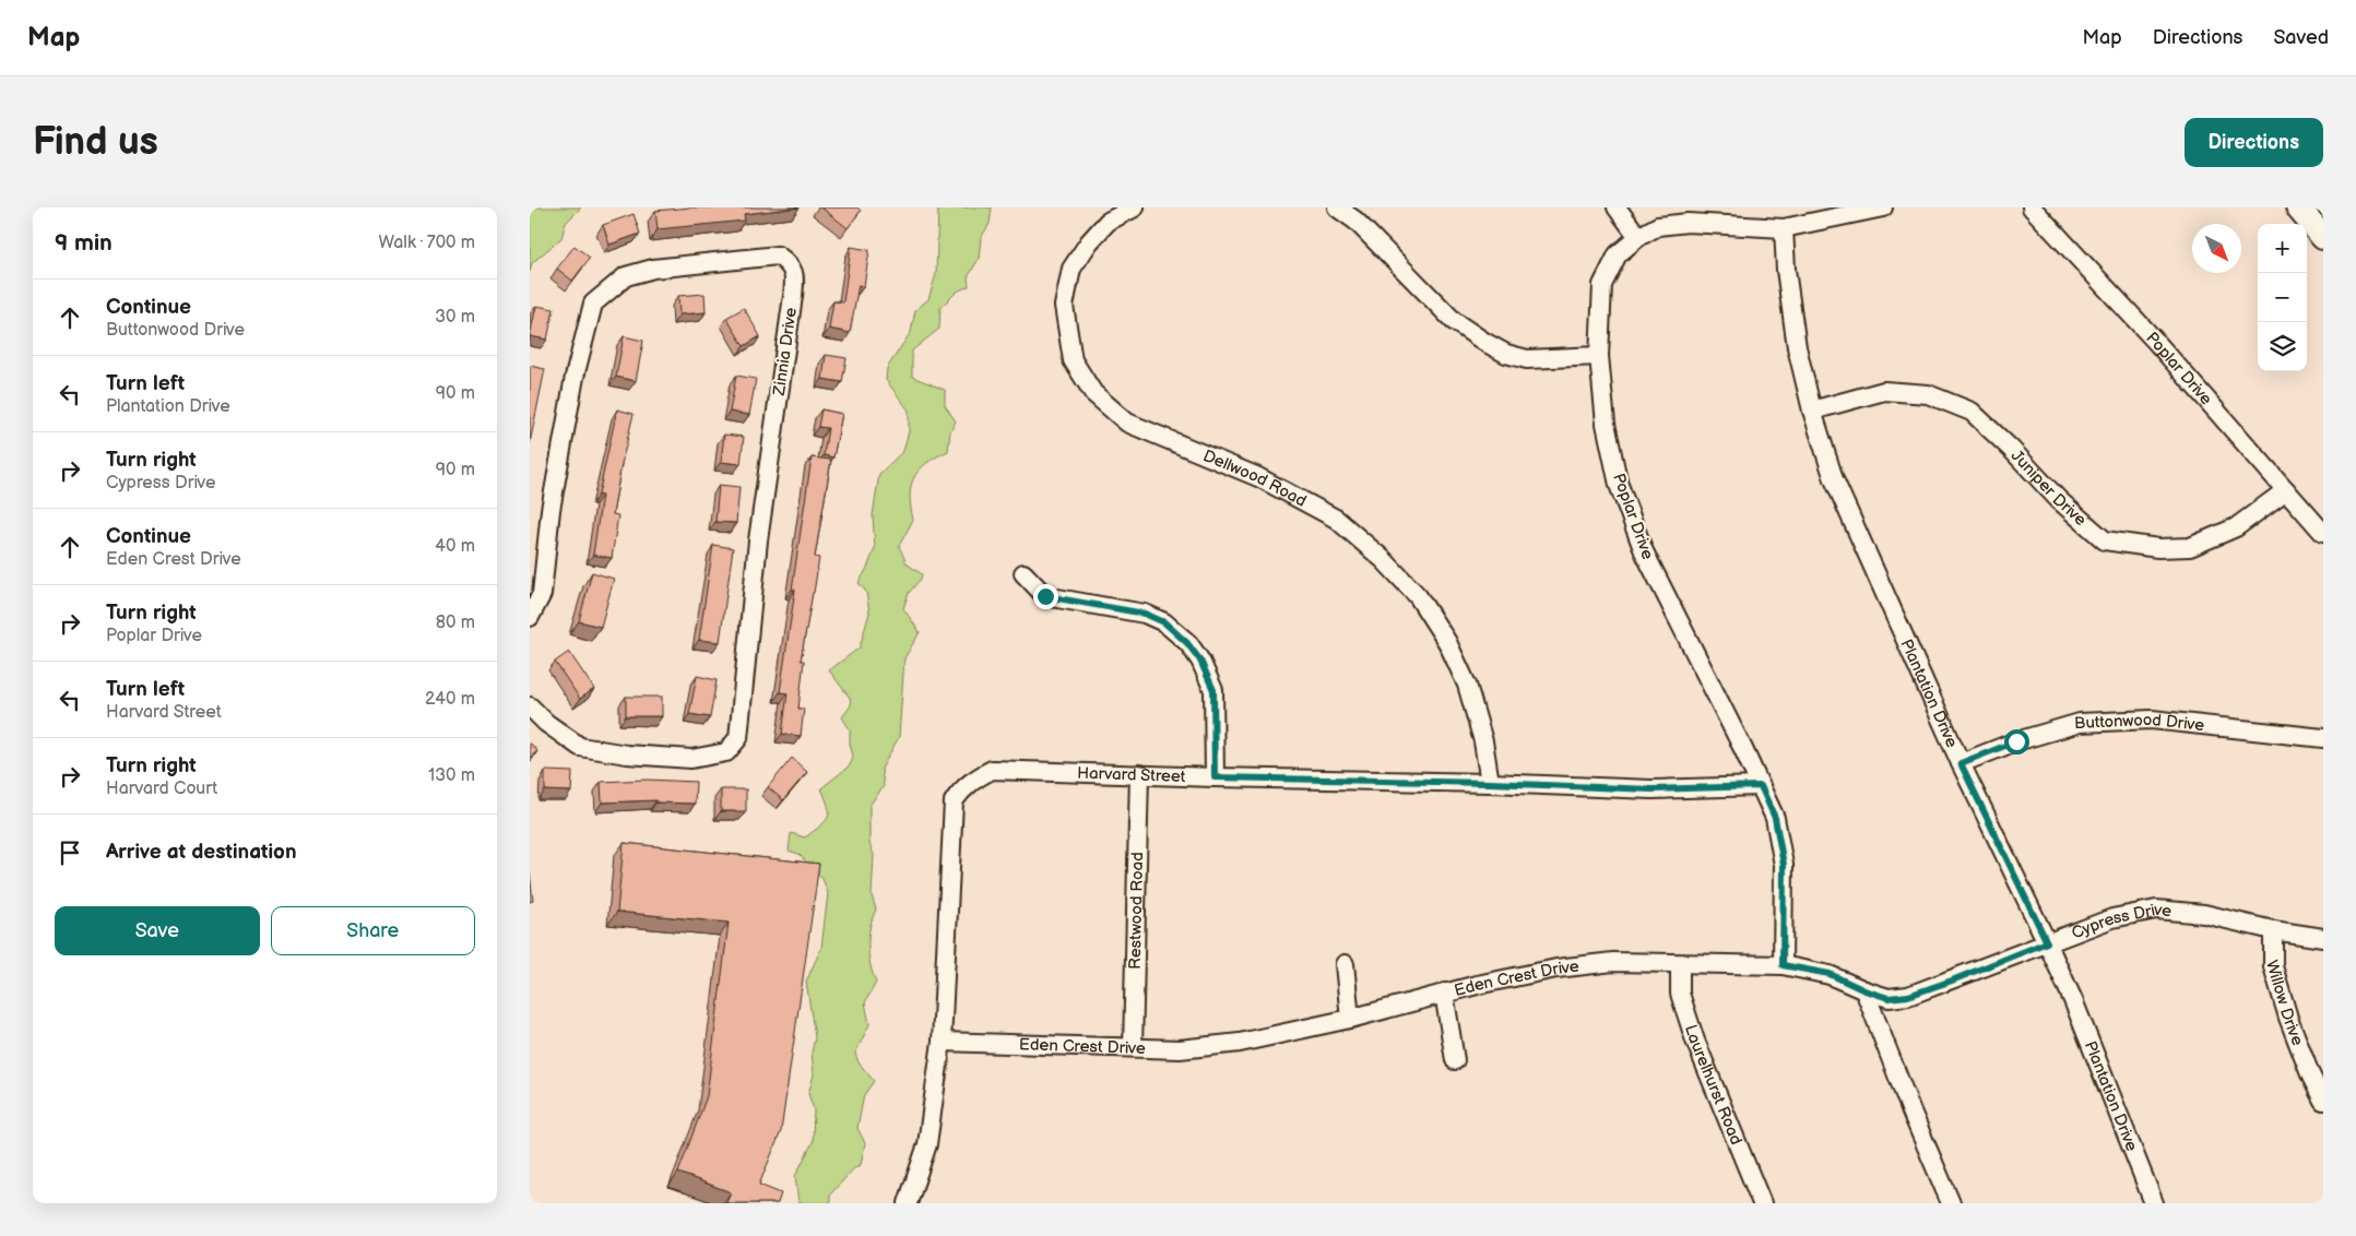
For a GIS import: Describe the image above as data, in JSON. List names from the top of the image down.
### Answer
{
  "streets": {
    "street": [
      "Zinnia Drive",
      "Poplar Drive",
      "Dellwood Road",
      "Juniper Drive",
      "Plantation Drive",
      "Buttonwood Drive",
      "Harvard Street",
      "Restwood Road",
      "Cypress Drive",
      "Eden Crest Drive",
      "Willow Drive",
      "Laurelhurst Road"
    ]
  },
  "crossings": [
    ["Poplar Drive", "Juniper Drive"],
    ["Poplar Drive", "Plantation Drive"],
    ["Poplar Drive", "Harvard Street"],
    ["Poplar Drive", "Eden Crest Drive"],
    ["Dellwood Road", "Harvard Street"],
    ["Juniper Drive", "Plantation Drive"],
    ["Plantation Drive", "Buttonwood Drive"],
    ["Plantation Drive", "Cypress Drive"],
    ["Harvard Street", "Restwood Road"],
    ["Harvard Street", "Eden Crest Drive"],
    ["Restwood Road", "Eden Crest Drive"],
    ["Cypress Drive", "Eden Crest Drive"],
    ["Cypress Drive", "Willow Drive"],
    ["Eden Crest Drive", "Laurelhurst Road"]
  ],
  "north": "bottom right",
  "page": {
    "header": "Map",
    "nav": ["Map", "Directions", "Saved"],
    "buttons": [
      "Directions",
      ["Save", "Share"]
    ],
    "title": "Find us",
    "heading": ["9 min", "Walk · 700 m"],
    "map_buttons": ["+", "−"],
    "list": [
      ["Continue", "Buttonwood Drive", "30 m"],
      ["Turn left", "Plantation Drive", "90 m"],
      ["Turn right", "Cypress Drive", "90 m"],
      ["Continue", "Eden Crest Drive", "40 m"],
      ["Turn right", "Poplar Drive", "80 m"],
      ["Turn left", "Harvard Street", "240 m"],
      ["Turn right", "Harvard Court", "130 m"],
      "Arrive at destination"
    ]
  }
}
